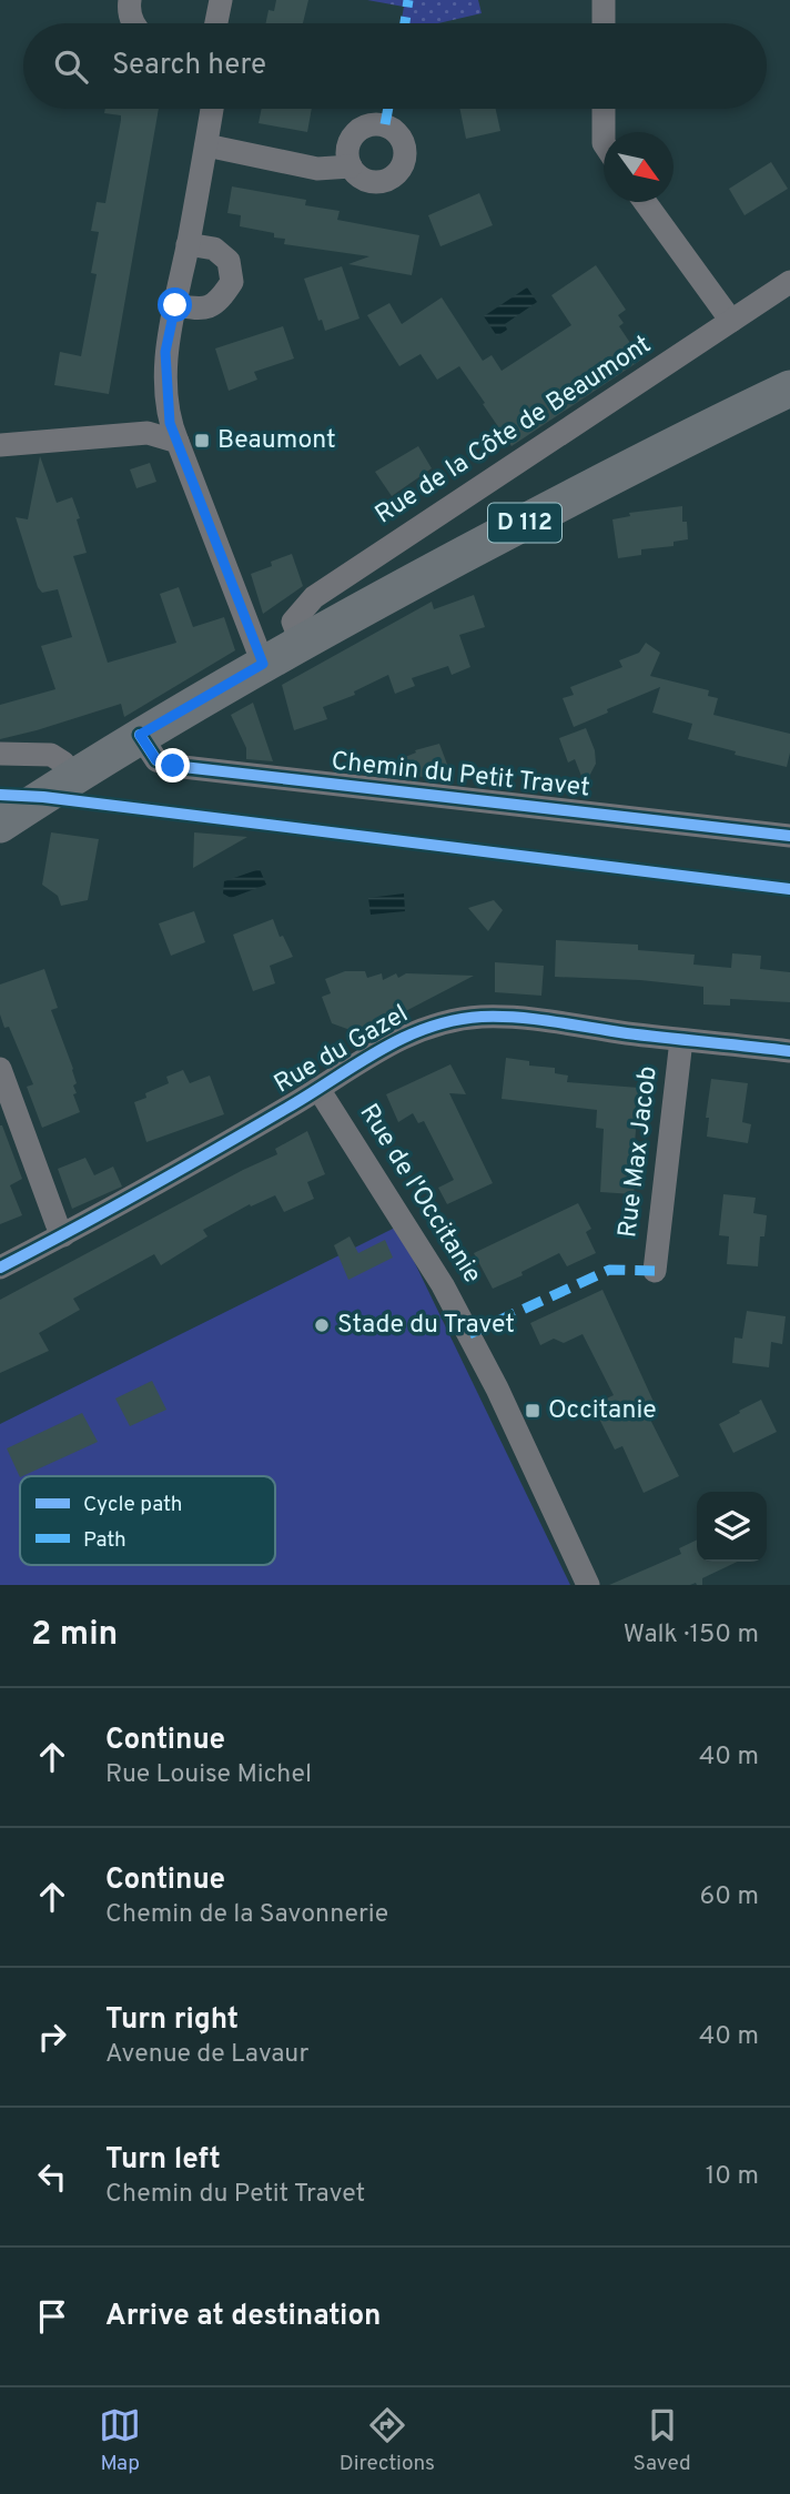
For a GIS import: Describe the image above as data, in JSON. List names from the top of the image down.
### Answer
{
  "streets": {
    "main road": ["D 112"],
    "street": [
      "Rue de la Côte de Beaumont",
      "Chemin du Petit Travet",
      "Rue du Gazel",
      "Rue Max Jacob",
      "Rue de l'Occitanie"
    ]
  },
  "crossings": [
    ["Rue de la Côte de Beaumont", "D 112"],
    ["D 112", "Chemin du Petit Travet"],
    ["Rue du Gazel", "Rue Max Jacob"],
    ["Rue du Gazel", "Rue de l'Occitanie"]
  ],
  "places": {
    "transit": ["Beaumont", "Occitanie"],
    "other": ["Stade du Travet"]
  },
  "legend": ["Cycle path", "Path"],
  "north": "bottom right",
  "page": {
    "search": "Search here",
    "heading": ["2 min", "Walk · 150 m"],
    "list": [
      ["Continue", "Rue Louise Michel", "40 m"],
      ["Continue", "Chemin de la Savonnerie", "60 m"],
      ["Turn right", "Avenue de Lavaur", "40 m"],
      ["Turn left", "Chemin du Petit Travet", "10 m"],
      "Arrive at destination"
    ],
    "nav": ["Map", "Directions", "Saved"]
  }
}
